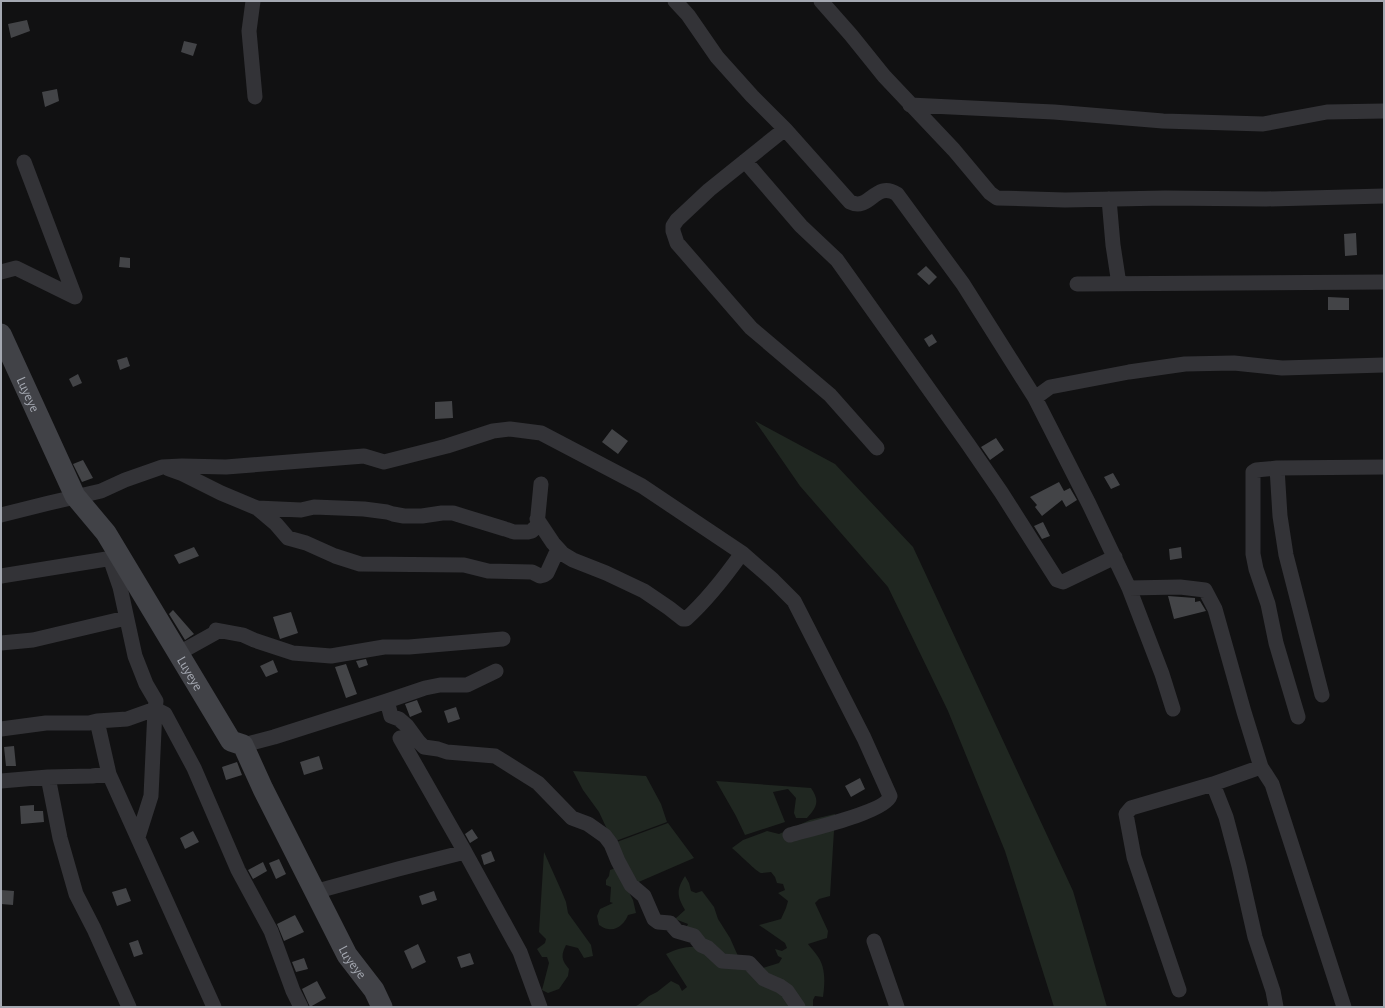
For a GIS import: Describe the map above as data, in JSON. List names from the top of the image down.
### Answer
{
  "streets": {
    "street": ["Luyeye"]
  }
}
